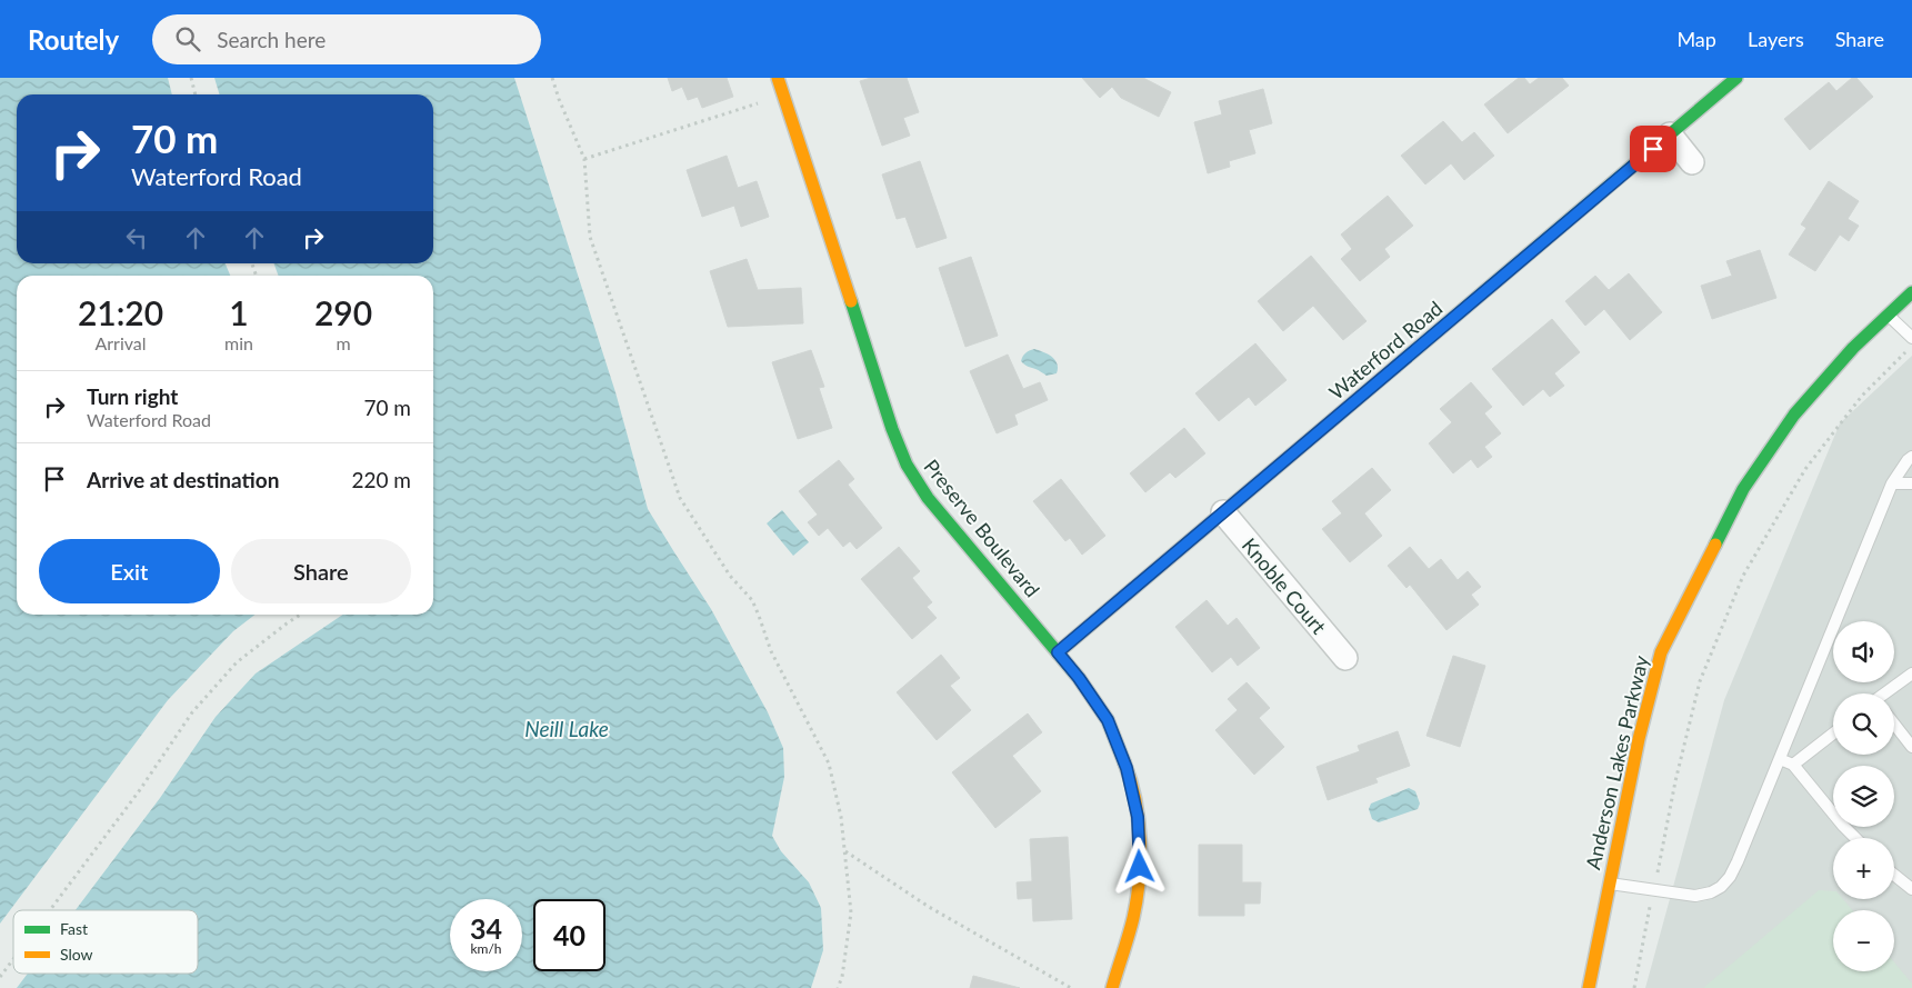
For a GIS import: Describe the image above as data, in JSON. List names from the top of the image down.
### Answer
{
  "streets": {
    "street": [
      "Waterford Road",
      "Preserve Boulevard",
      "Knoble Court",
      "Anderson Lakes Parkway"
    ]
  },
  "crossings": [
    ["Waterford Road", "Preserve Boulevard"],
    ["Waterford Road", "Knoble Court"]
  ],
  "water": ["Neill Lake"],
  "legend": ["Fast", "Slow"],
  "page": {
    "header": "Routely",
    "search": "Search here",
    "nav": ["Map", "Layers", "Share"],
    "turn": ["70 m", "Waterford Road"],
    "eta": [
      "21:20",
      "Arrival",
      "1",
      "min",
      "290",
      "m"
    ],
    "list": [
      {
        "name": "Turn right",
        "note": "Waterford Road",
        "value": "70 m"
      },
      {
        "name": "Arrive at destination",
        "value": "220 m"
      }
    ],
    "buttons": ["Exit", "Share"],
    "map_buttons": ["+", "−"],
    "speed": "34 km/h",
    "limit": "40"
  }
}
